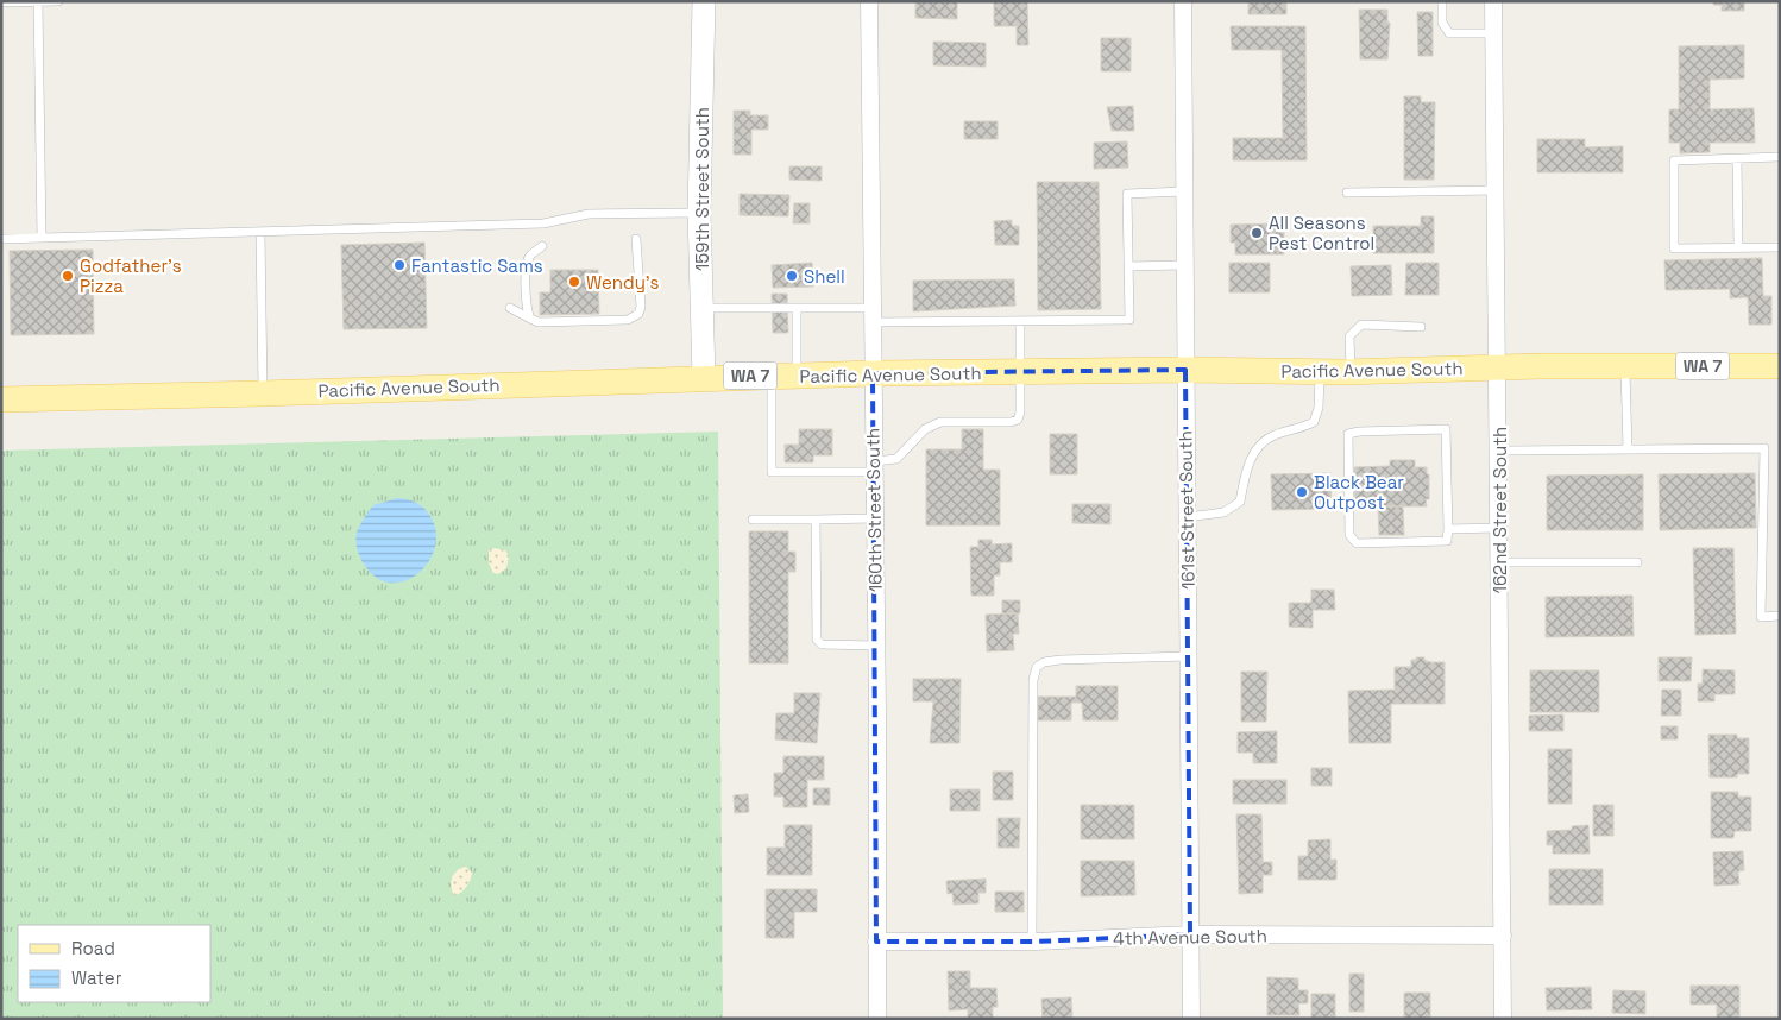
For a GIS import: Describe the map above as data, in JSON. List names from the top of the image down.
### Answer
{
  "streets": {
    "main road": ["WA 7", "Pacific Avenue South"],
    "street": [
      "159th Street South",
      "160th Street South",
      "161st Street South",
      "162nd Street South",
      "4th Avenue South"
    ]
  },
  "crossings": [
    ["159th Street South", "Pacific Avenue South"],
    ["Pacific Avenue South", "160th Street South"],
    ["Pacific Avenue South", "161st Street South"],
    ["Pacific Avenue South", "162nd Street South"],
    ["160th Street South", "4th Avenue South"],
    ["161st Street South", "4th Avenue South"],
    ["162nd Street South", "4th Avenue South"]
  ],
  "places": [
    "All Seasons Pest Control",
    "Fantastic Sams",
    "Godfather's Pizza",
    "Shell",
    "Wendy's",
    "Black Bear Outpost"
  ],
  "legend": ["Road", "Water"]
}
